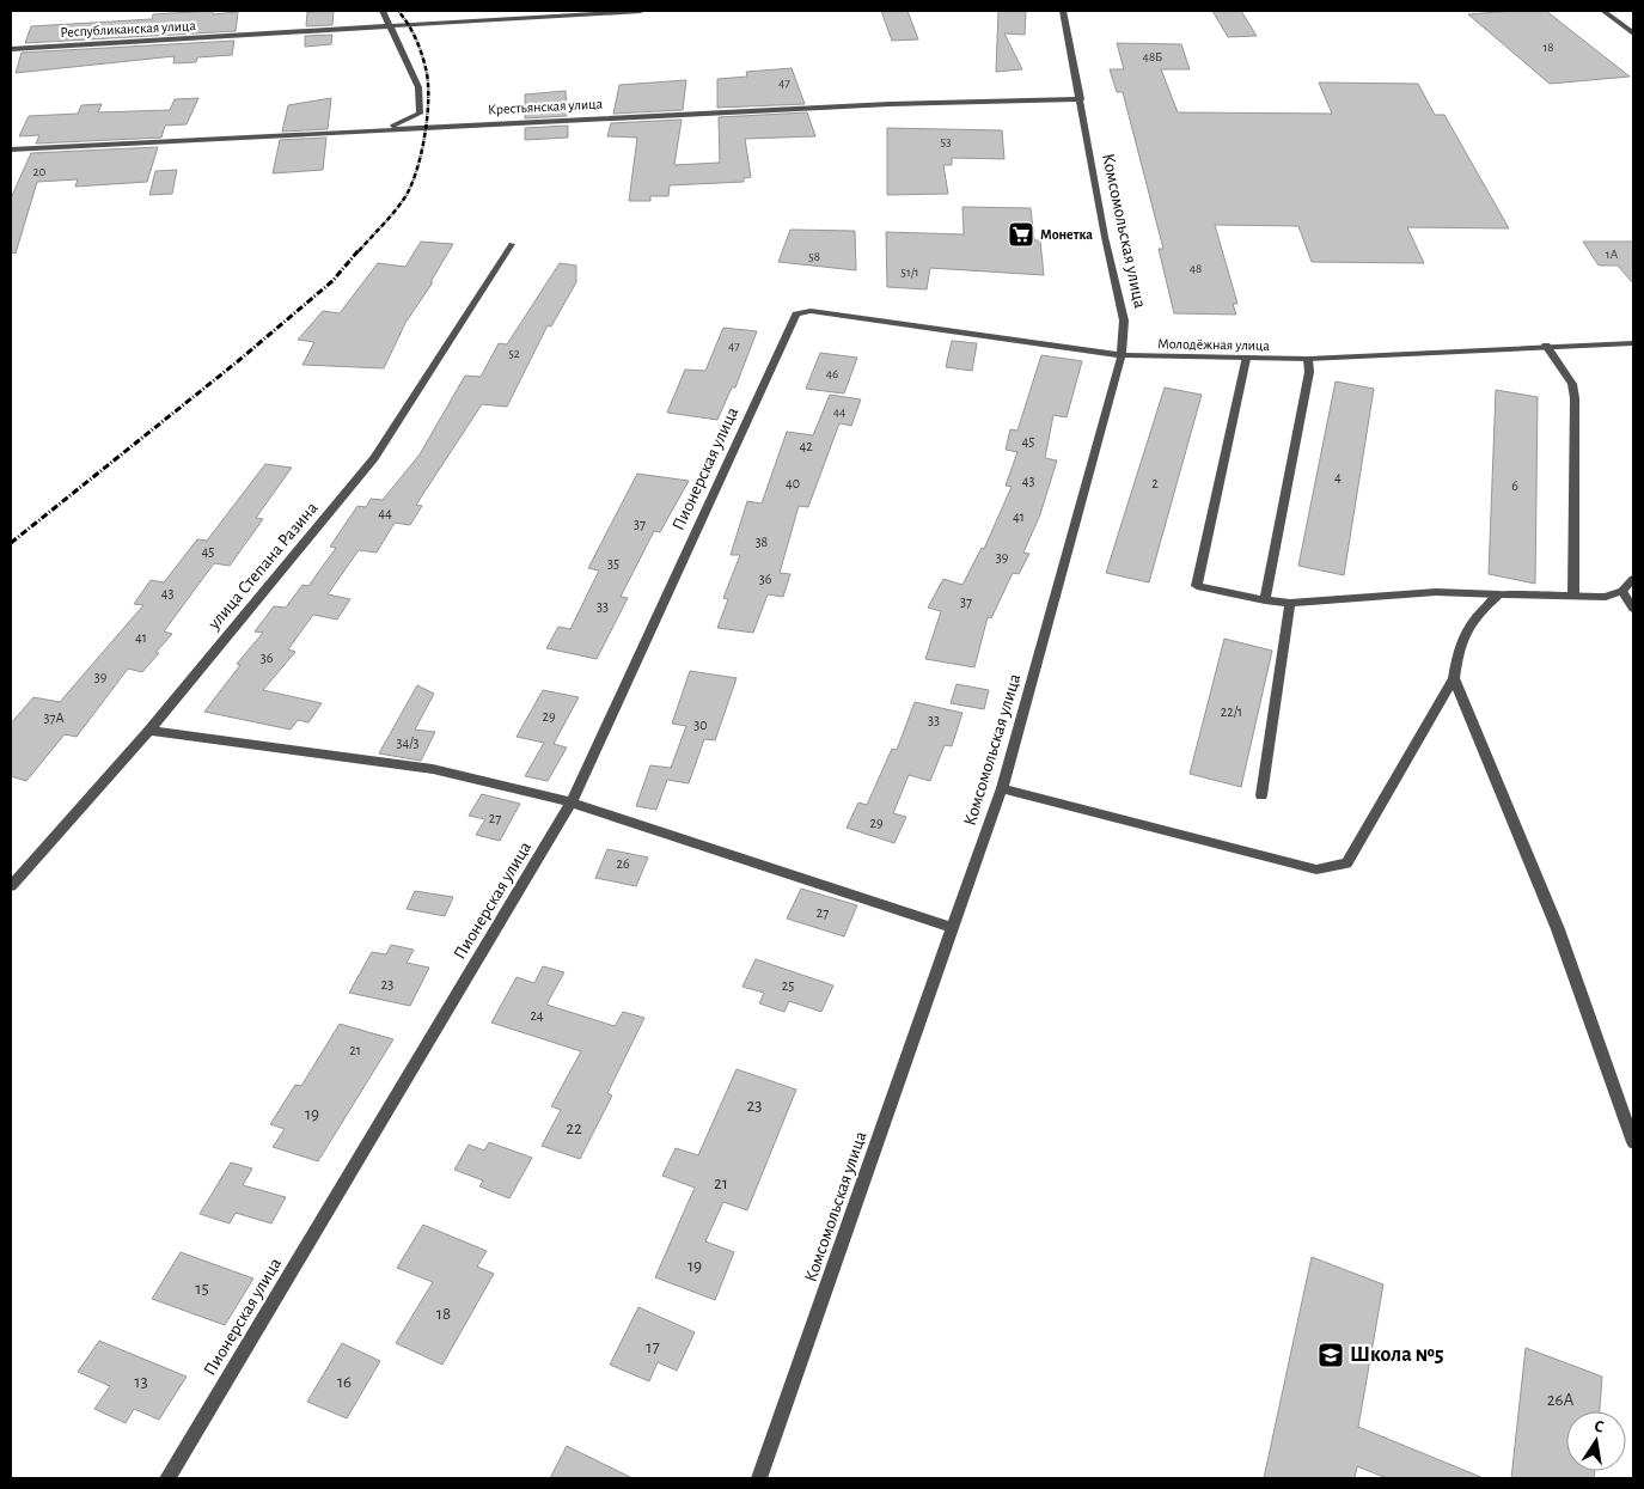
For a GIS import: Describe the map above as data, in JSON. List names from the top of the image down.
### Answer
{
  "streets": {
    "street": [
      "Республиканская улица",
      "Крестьянская улица",
      "Комсомольская улица",
      "Молодёжная улица",
      "Пионерская улица",
      "улица Степана Разина"
    ]
  },
  "crossings": [
    ["Крестьянская улица", "Комсомольская улица"],
    ["Комсомольская улица", "Молодёжная улица"],
    ["Молодёжная улица", "Пионерская улица"]
  ],
  "places": {
    "supermarket": ["Монетка"],
    "school or university": ["Школа №5"]
  },
  "house_numbers": [
    "18",
    "48Б",
    "47",
    "53",
    "20",
    "1А",
    "58",
    "48",
    "51/1",
    "47",
    "52",
    "46",
    "44",
    "45",
    "42",
    "4",
    "43",
    "40",
    "2",
    "6",
    "44",
    "41",
    "37",
    "38",
    "45",
    "39",
    "35",
    "36",
    "43",
    "37",
    "33",
    "41",
    "36",
    "39",
    "22/1",
    "29",
    "37А",
    "33",
    "30",
    "34/3",
    "27",
    "29",
    "26",
    "27",
    "23",
    "25",
    "24",
    "21",
    "23",
    "19",
    "22",
    "21",
    "19",
    "15",
    "18",
    "17",
    "13",
    "16",
    "26А"
  ],
  "north": "top"
}
